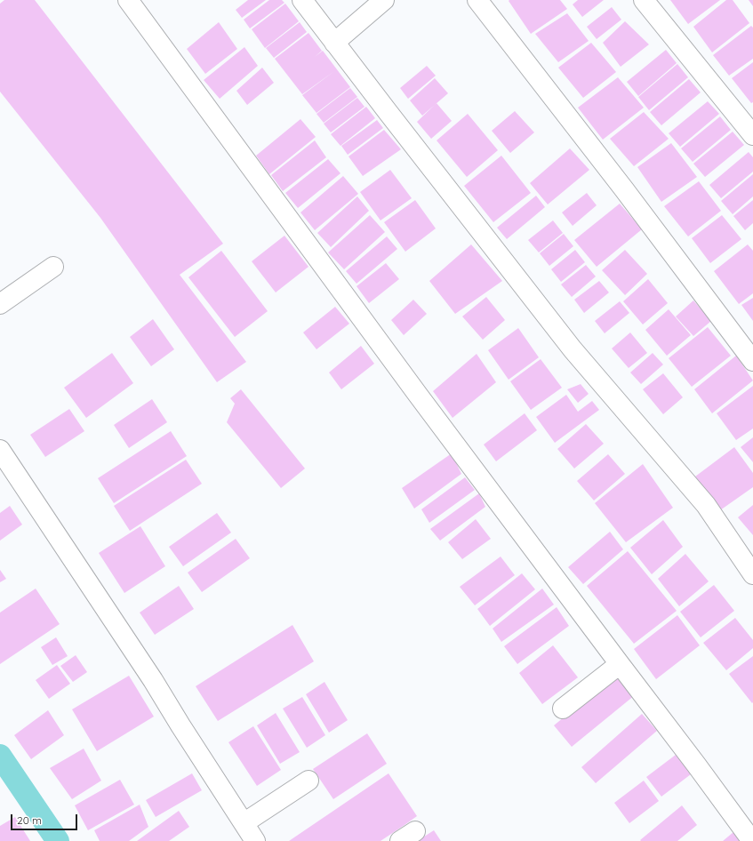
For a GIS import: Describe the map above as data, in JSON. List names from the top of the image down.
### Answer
{
  "scale_bar": "20 m"
}
